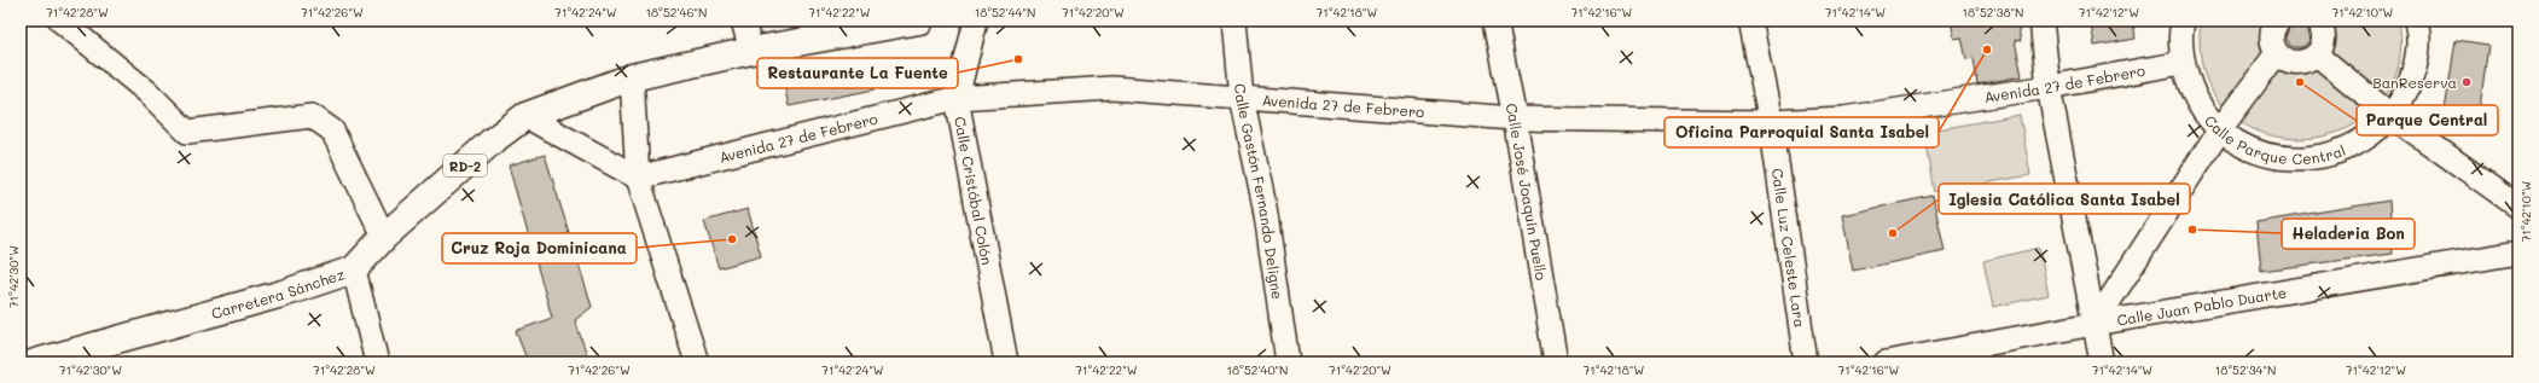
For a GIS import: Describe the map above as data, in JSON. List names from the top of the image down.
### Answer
{
  "streets": {
    "main road": ["RD-2", "Carretera Sánchez"],
    "street": [
      "Avenida 27 de Febrero",
      "Calle Parque Central",
      "Calle Cristóbal Colón",
      "Calle José Joaquín Puello",
      "Calle Gastón Fernando Deligne",
      "Calle Luz Celeste Lara",
      "Calle Juan Pablo Duarte"
    ]
  },
  "crossings": [
    ["Avenida 27 de Febrero", "Calle Parque Central"],
    ["Avenida 27 de Febrero", "Calle Cristóbal Colón"],
    ["Avenida 27 de Febrero", "Calle José Joaquín Puello"],
    ["Avenida 27 de Febrero", "Calle Gastón Fernando Deligne"],
    ["Avenida 27 de Febrero", "Calle Luz Celeste Lara"]
  ],
  "places": [
    "Oficina Parroquial Santa Isabel",
    "Restaurante La Fuente",
    "Parque Central",
    "BanReserva",
    "Heladeria Bon",
    "Iglesia Católica Santa Isabel",
    "Cruz Roja Dominicana"
  ],
  "coordinates": [
    "71°42'28\"W",
    "71°42'26\"W",
    "71°42'24\"W",
    "18°52'46\"N",
    "71°42'22\"W",
    "18°52'44\"N",
    "71°42'20\"W",
    "71°42'18\"W",
    "71°42'16\"W",
    "71°42'14\"W",
    "18°52'38\"N",
    "71°42'12\"W",
    "71°42'10\"W",
    "71°42'30\"W",
    "18°52'40\"N",
    "18°52'34\"N"
  ]
}
